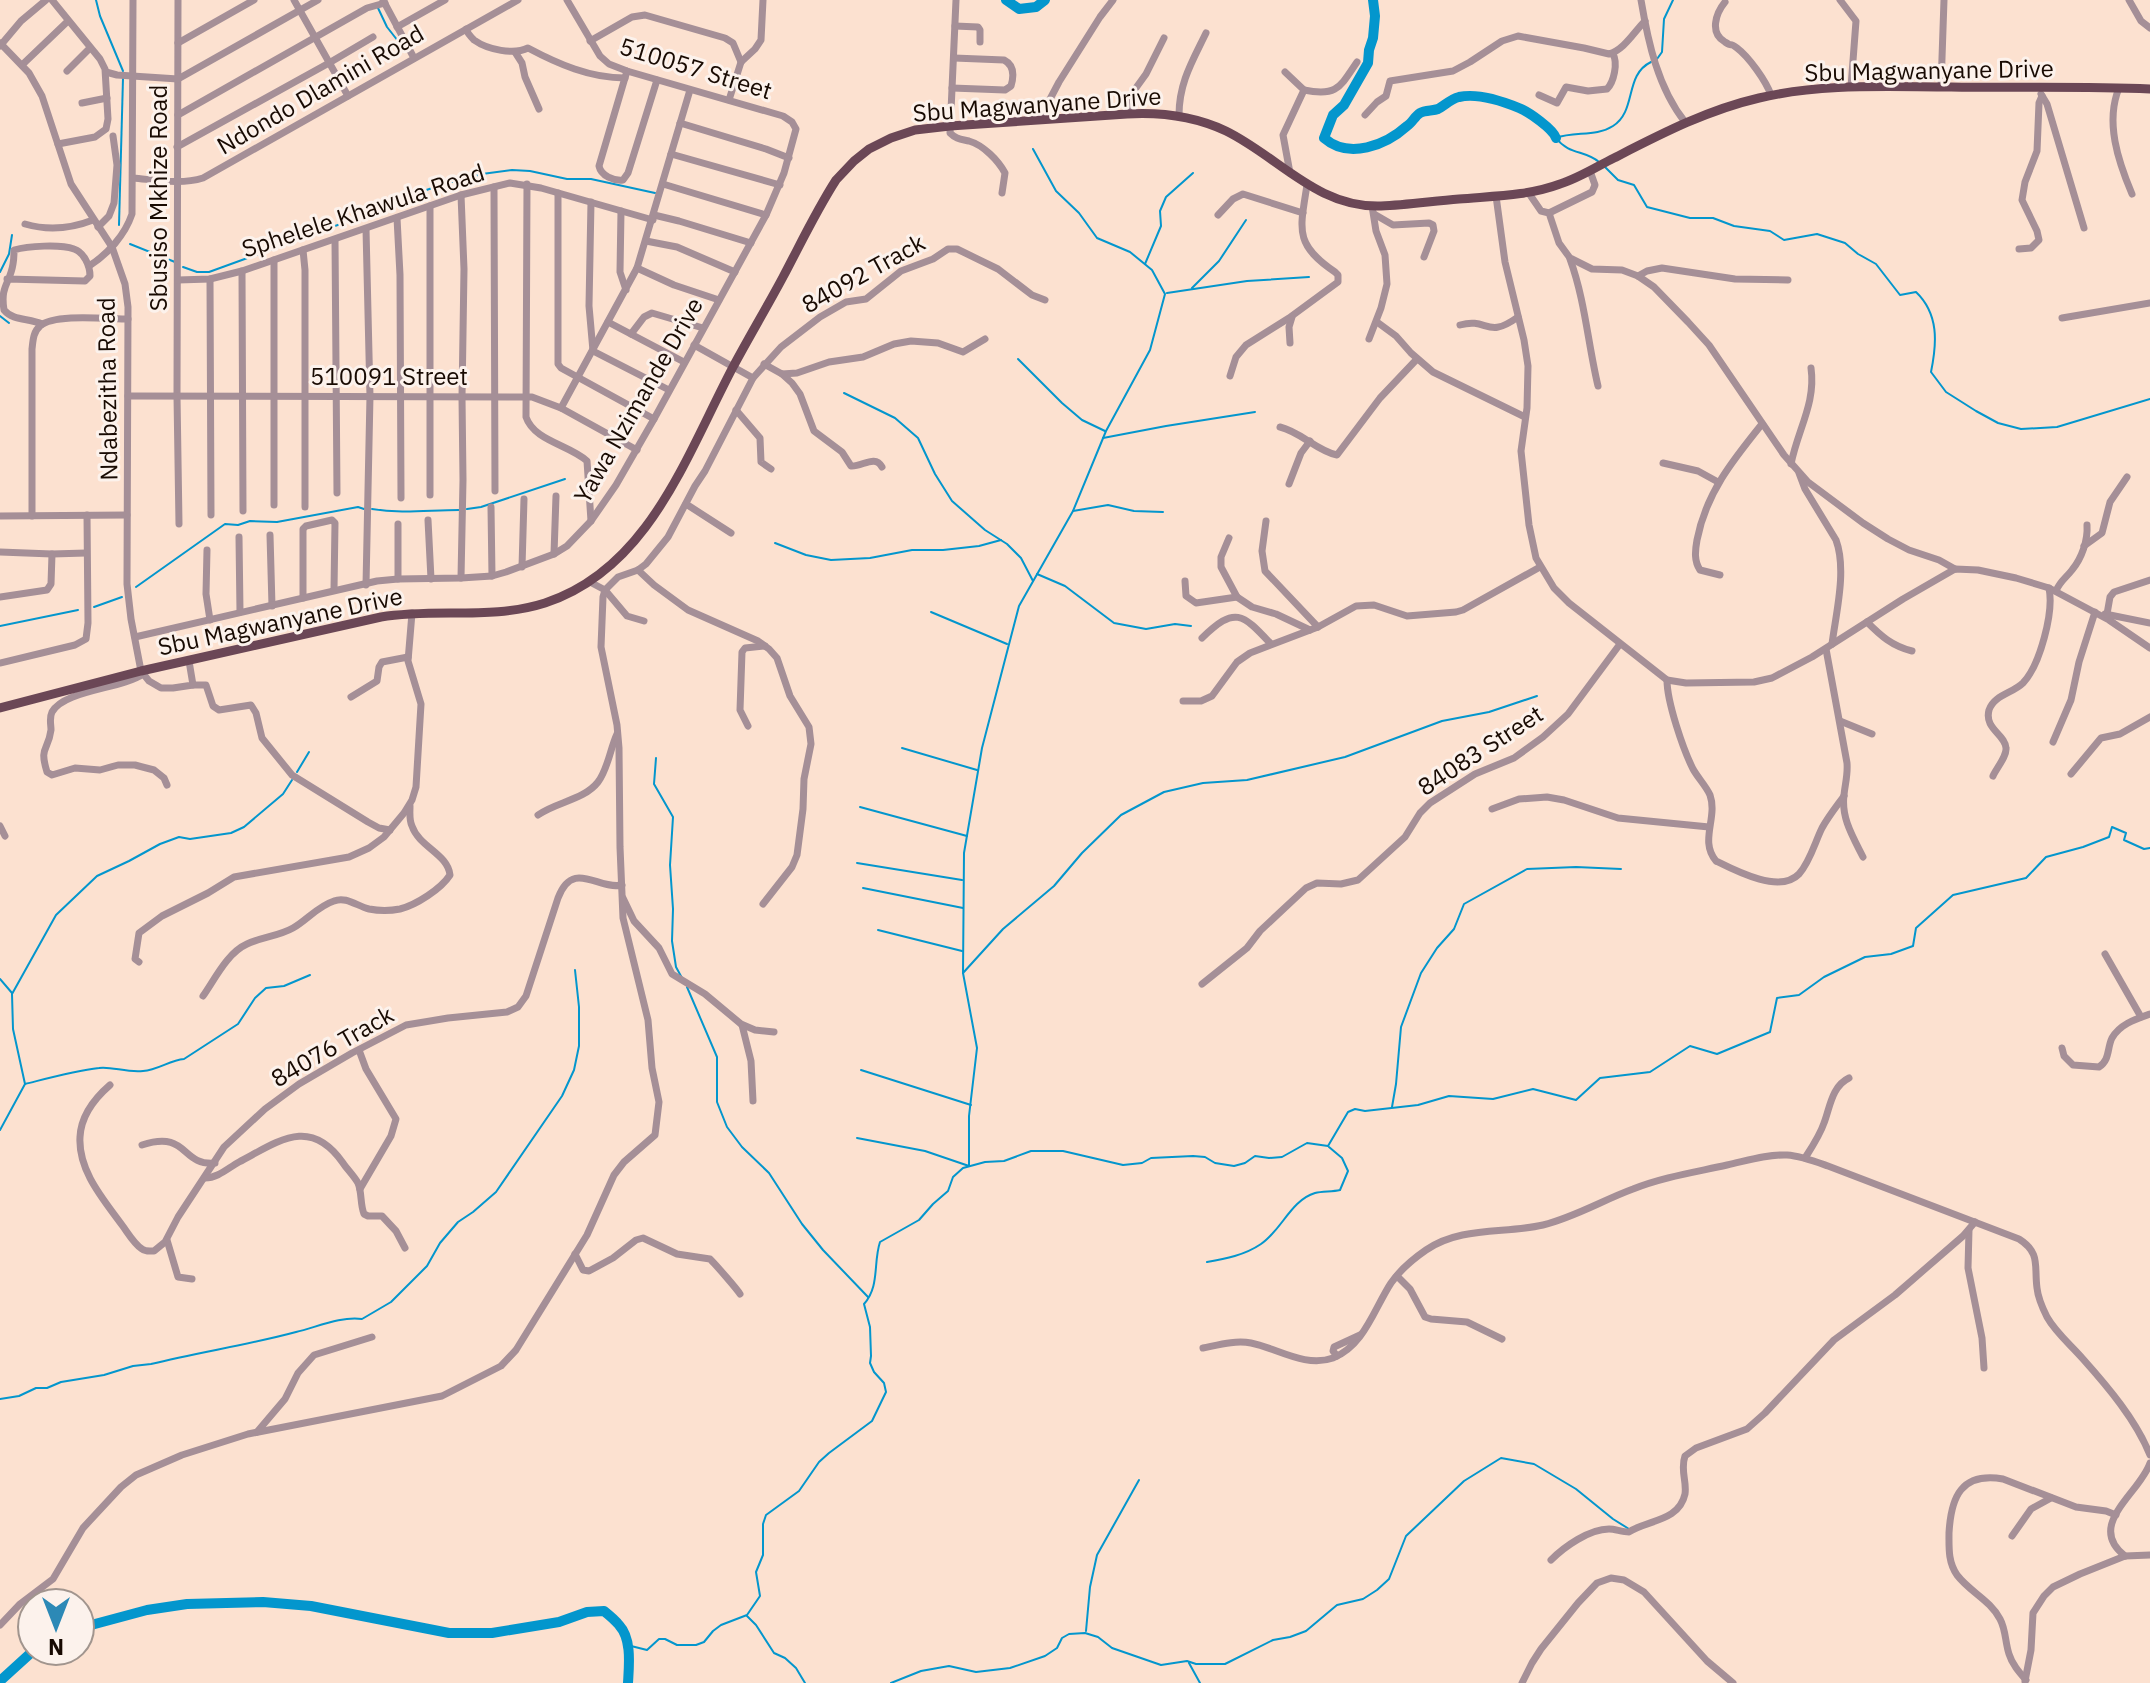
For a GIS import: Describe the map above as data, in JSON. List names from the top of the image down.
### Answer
{
  "streets": {
    "main road": ["Sbu Magwanyane Drive"],
    "street": [
      "510057 Street",
      "Ndondo Dlamini Road",
      "Sbusiso Mkhize Road",
      "Sphelele Khawula Road",
      "84092 Track",
      "510091 Street",
      "Ndabezitha Road",
      "Yawa Nzimande Drive",
      "84083 Street",
      "84076 Track"
    ]
  },
  "crossings": [
    ["510057 Street", "Yawa Nzimande Drive"],
    ["Sbu Magwanyane Drive", "Ndabezitha Road"],
    ["Ndondo Dlamini Road", "Sbusiso Mkhize Road"],
    ["Sbusiso Mkhize Road", "Sphelele Khawula Road"],
    ["Sbusiso Mkhize Road", "510091 Street"],
    ["Sphelele Khawula Road", "Yawa Nzimande Drive"],
    ["510091 Street", "Ndabezitha Road"],
    ["510091 Street", "Yawa Nzimande Drive"],
    ["Ndabezitha Road", "Yawa Nzimande Drive"]
  ],
  "north": "bottom"
}
